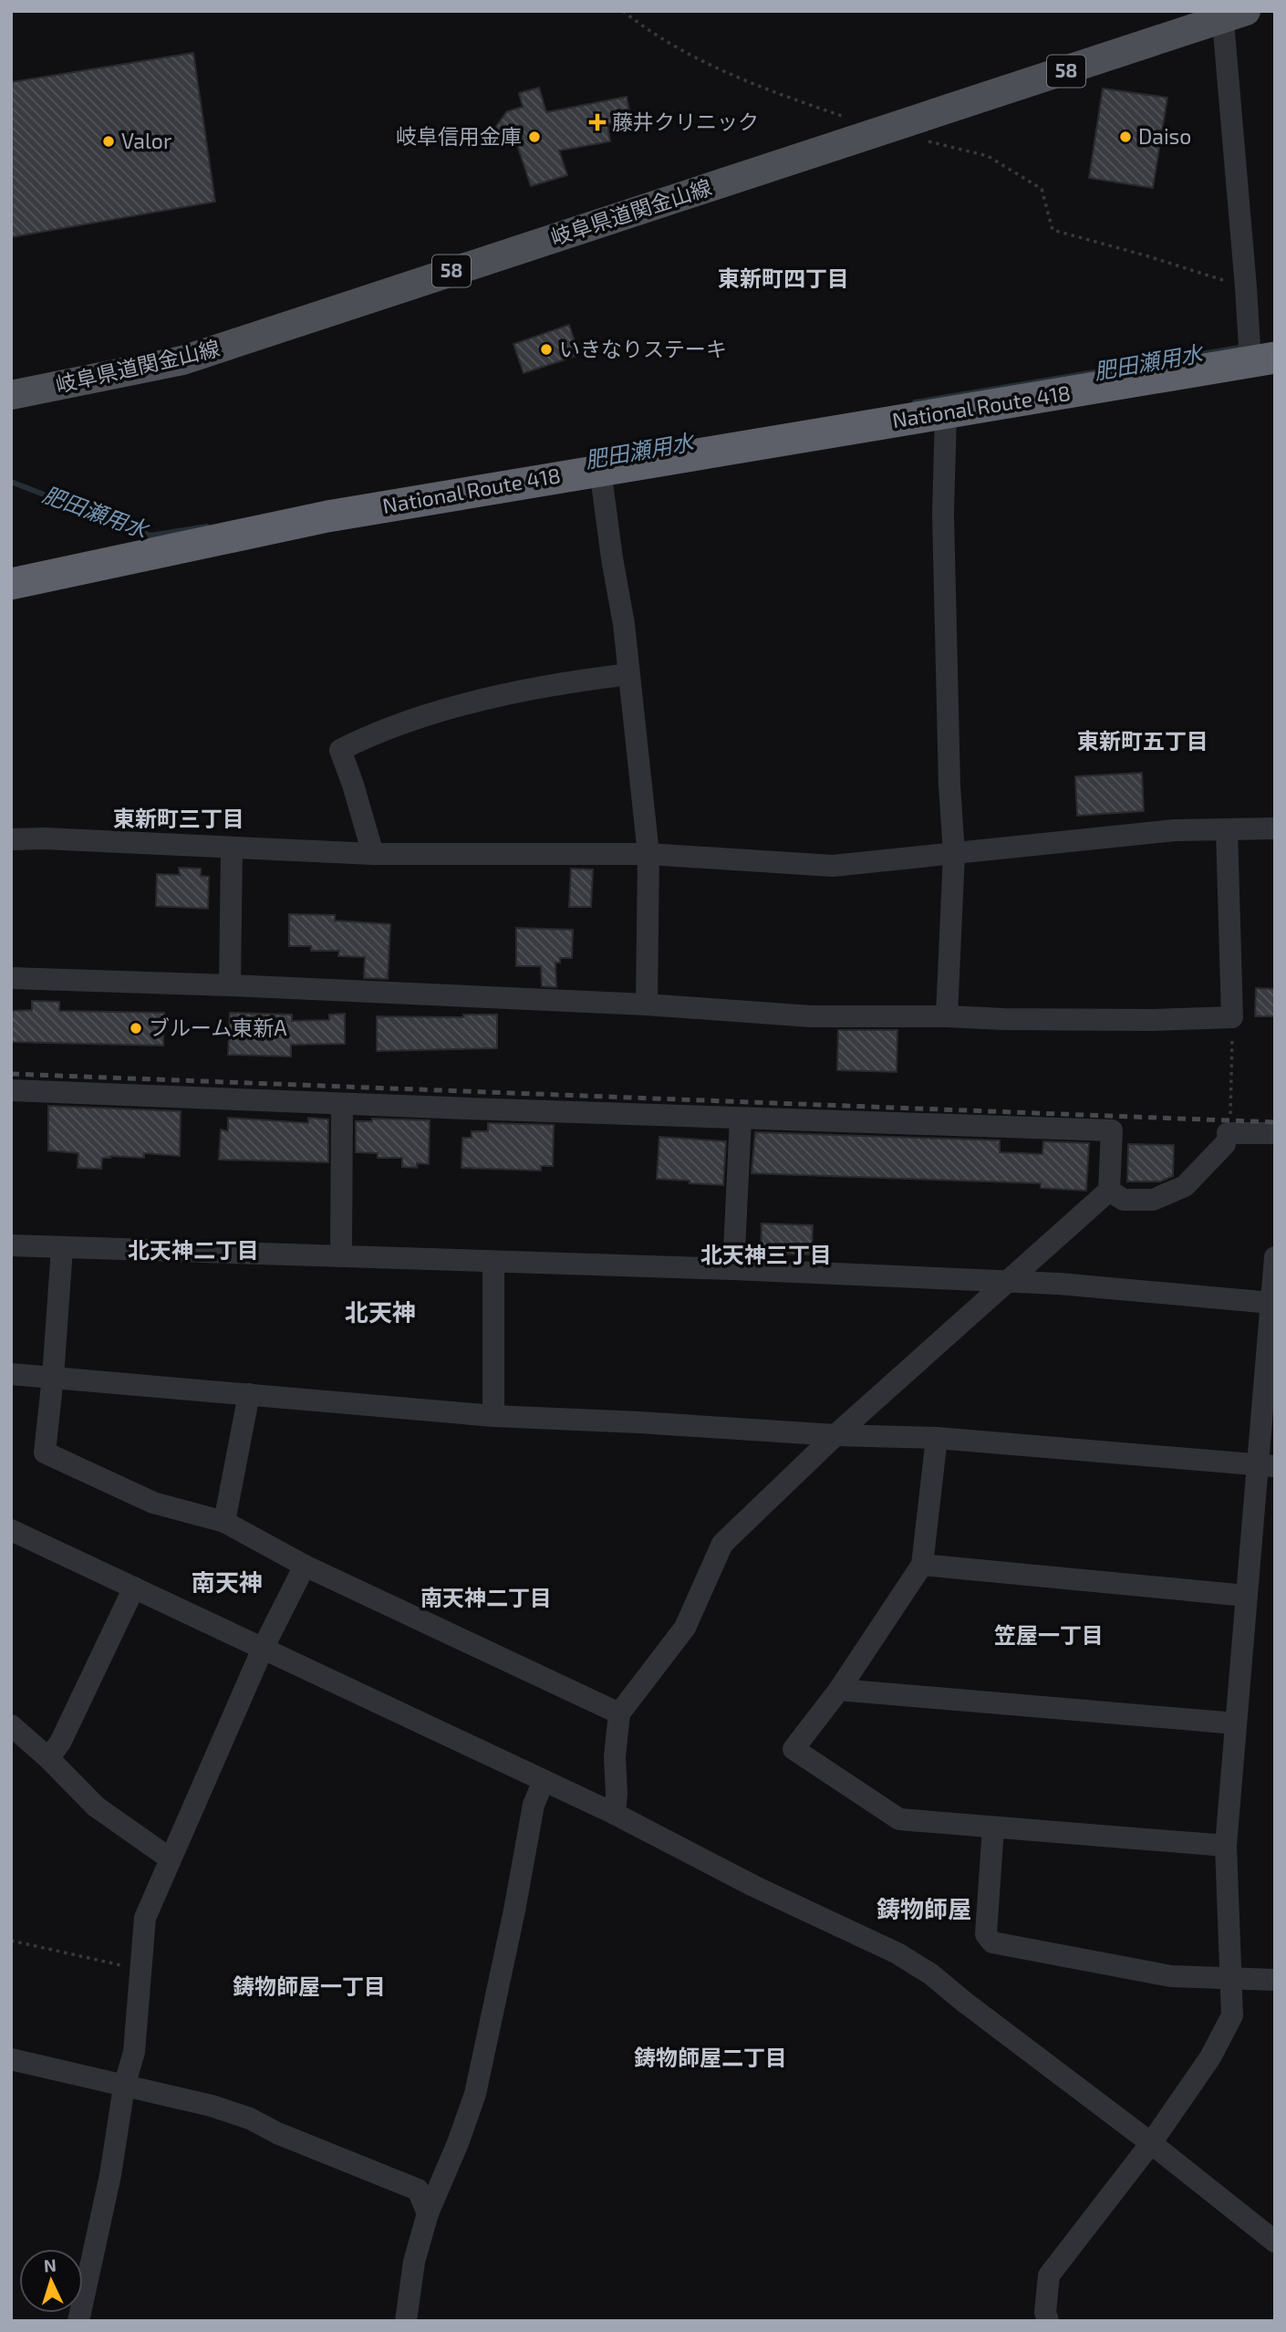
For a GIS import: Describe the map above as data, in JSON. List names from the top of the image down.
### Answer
{
  "streets": {
    "highway": ["National Route 418"],
    "main road": ["58", "岐阜県道関金山線"]
  },
  "districts": [
    "東新町四丁目",
    "東新町五丁目",
    "東新町三丁目",
    "北天神二丁目",
    "北天神三丁目",
    "北天神",
    "南天神",
    "南天神二丁目",
    "笠屋一丁目",
    "鋳物師屋",
    "鋳物師屋一丁目",
    "鋳物師屋二丁目"
  ],
  "water": ["肥田瀬用水"],
  "places": {
    "health": ["藤井クリニック"],
    "other": [
      "岐阜信用金庫",
      "Daiso",
      "Valor",
      "いきなりステーキ",
      "ブルーム東新A"
    ]
  },
  "north": "top"
}
